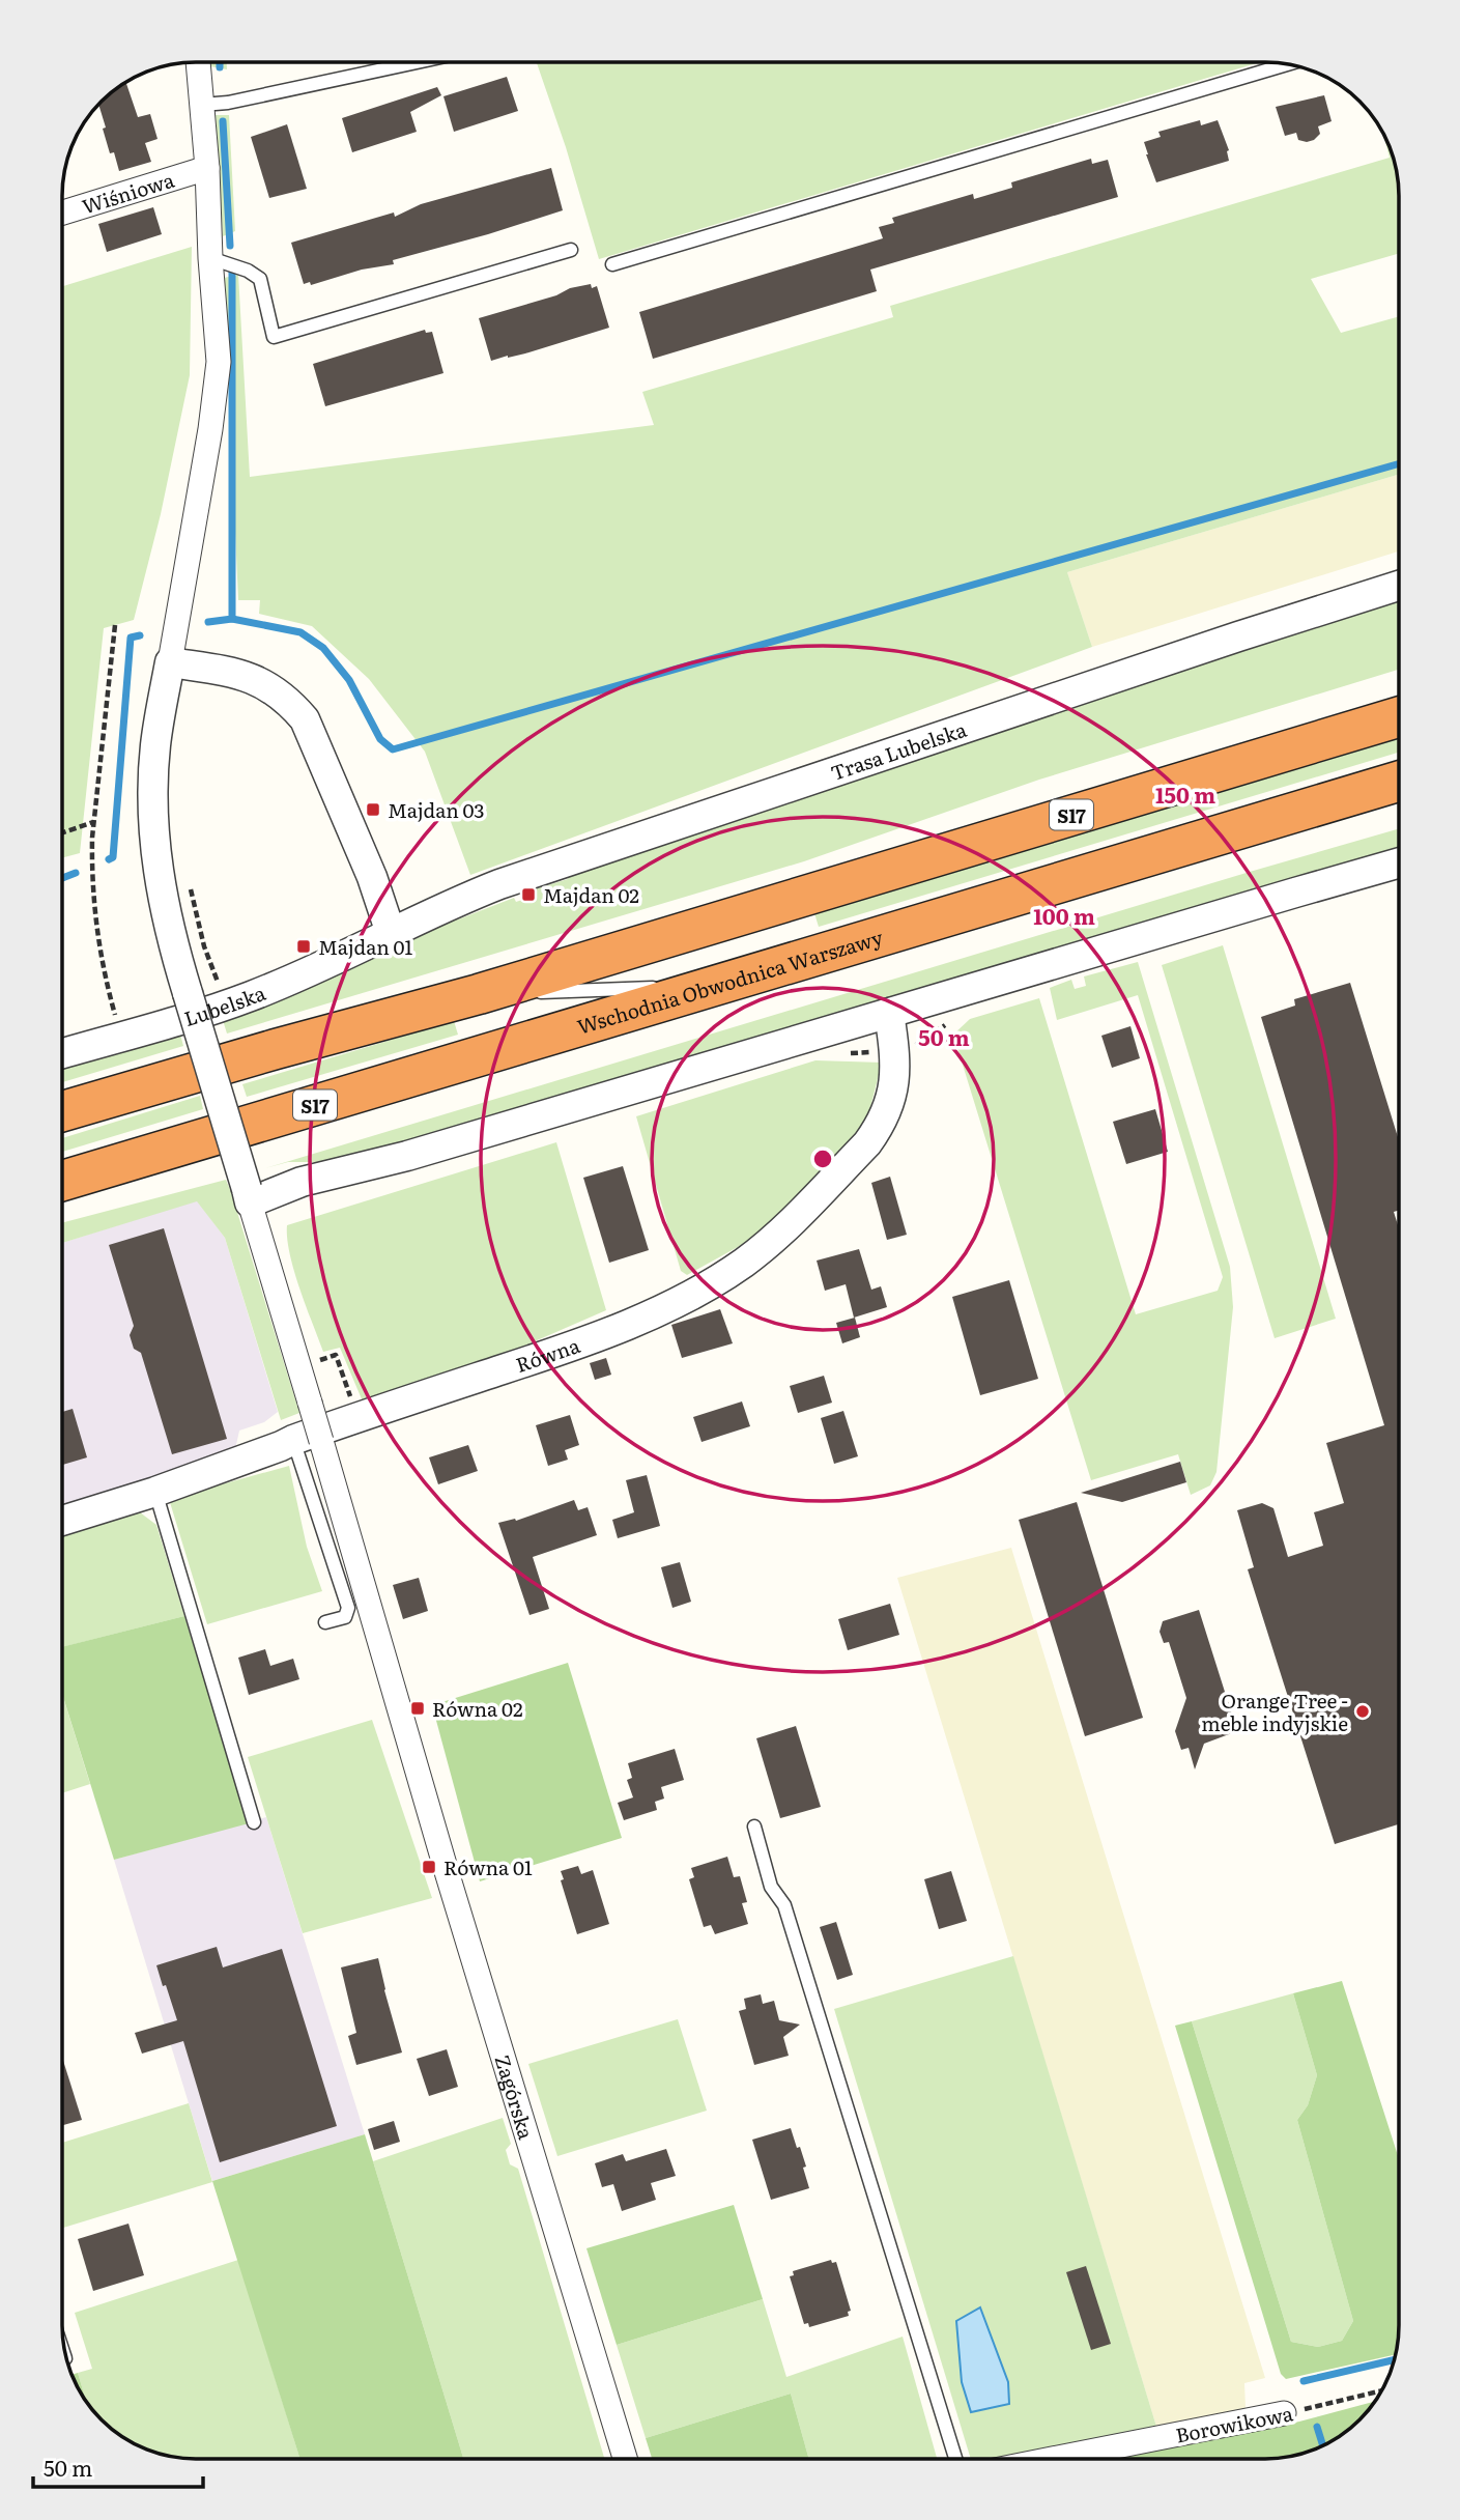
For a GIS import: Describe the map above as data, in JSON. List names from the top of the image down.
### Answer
{
  "streets": {
    "highway": ["S17", "Wschodnia Obwodnica Warszawy"],
    "street": [
      "Wiśniowa",
      "Trasa Lubelska",
      "Lubelska",
      "Równa",
      "Zagórska",
      "Borowikowa"
    ]
  },
  "crossings": [
    ["Trasa Lubelska", "Lubelska"],
    ["Równa", "Zagórska"]
  ],
  "places": {
    "transit": [
      "Majdan 03",
      "Majdan 02",
      "Majdan 01",
      "Równa 02",
      "Równa 01"
    ],
    "other": ["Orange Tree - meble indyjskie"]
  },
  "scale_bar": "50 m",
  "rings": ["150 m", "100 m", "50 m"]
}
